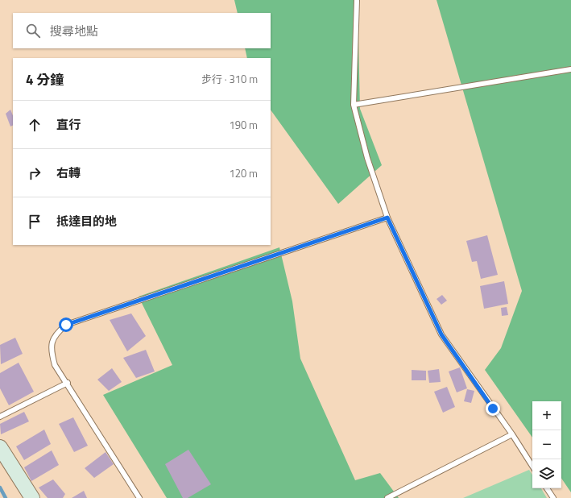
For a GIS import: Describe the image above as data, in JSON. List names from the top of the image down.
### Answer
{
  "page": {
    "search": "搜尋地點",
    "heading": ["4 分鐘", "步行 · 310 m"],
    "list": [
      ["直行", "190 m"],
      ["右轉", "120 m"],
      "抵達目的地"
    ],
    "map_buttons": ["+", "−"]
  }
}
